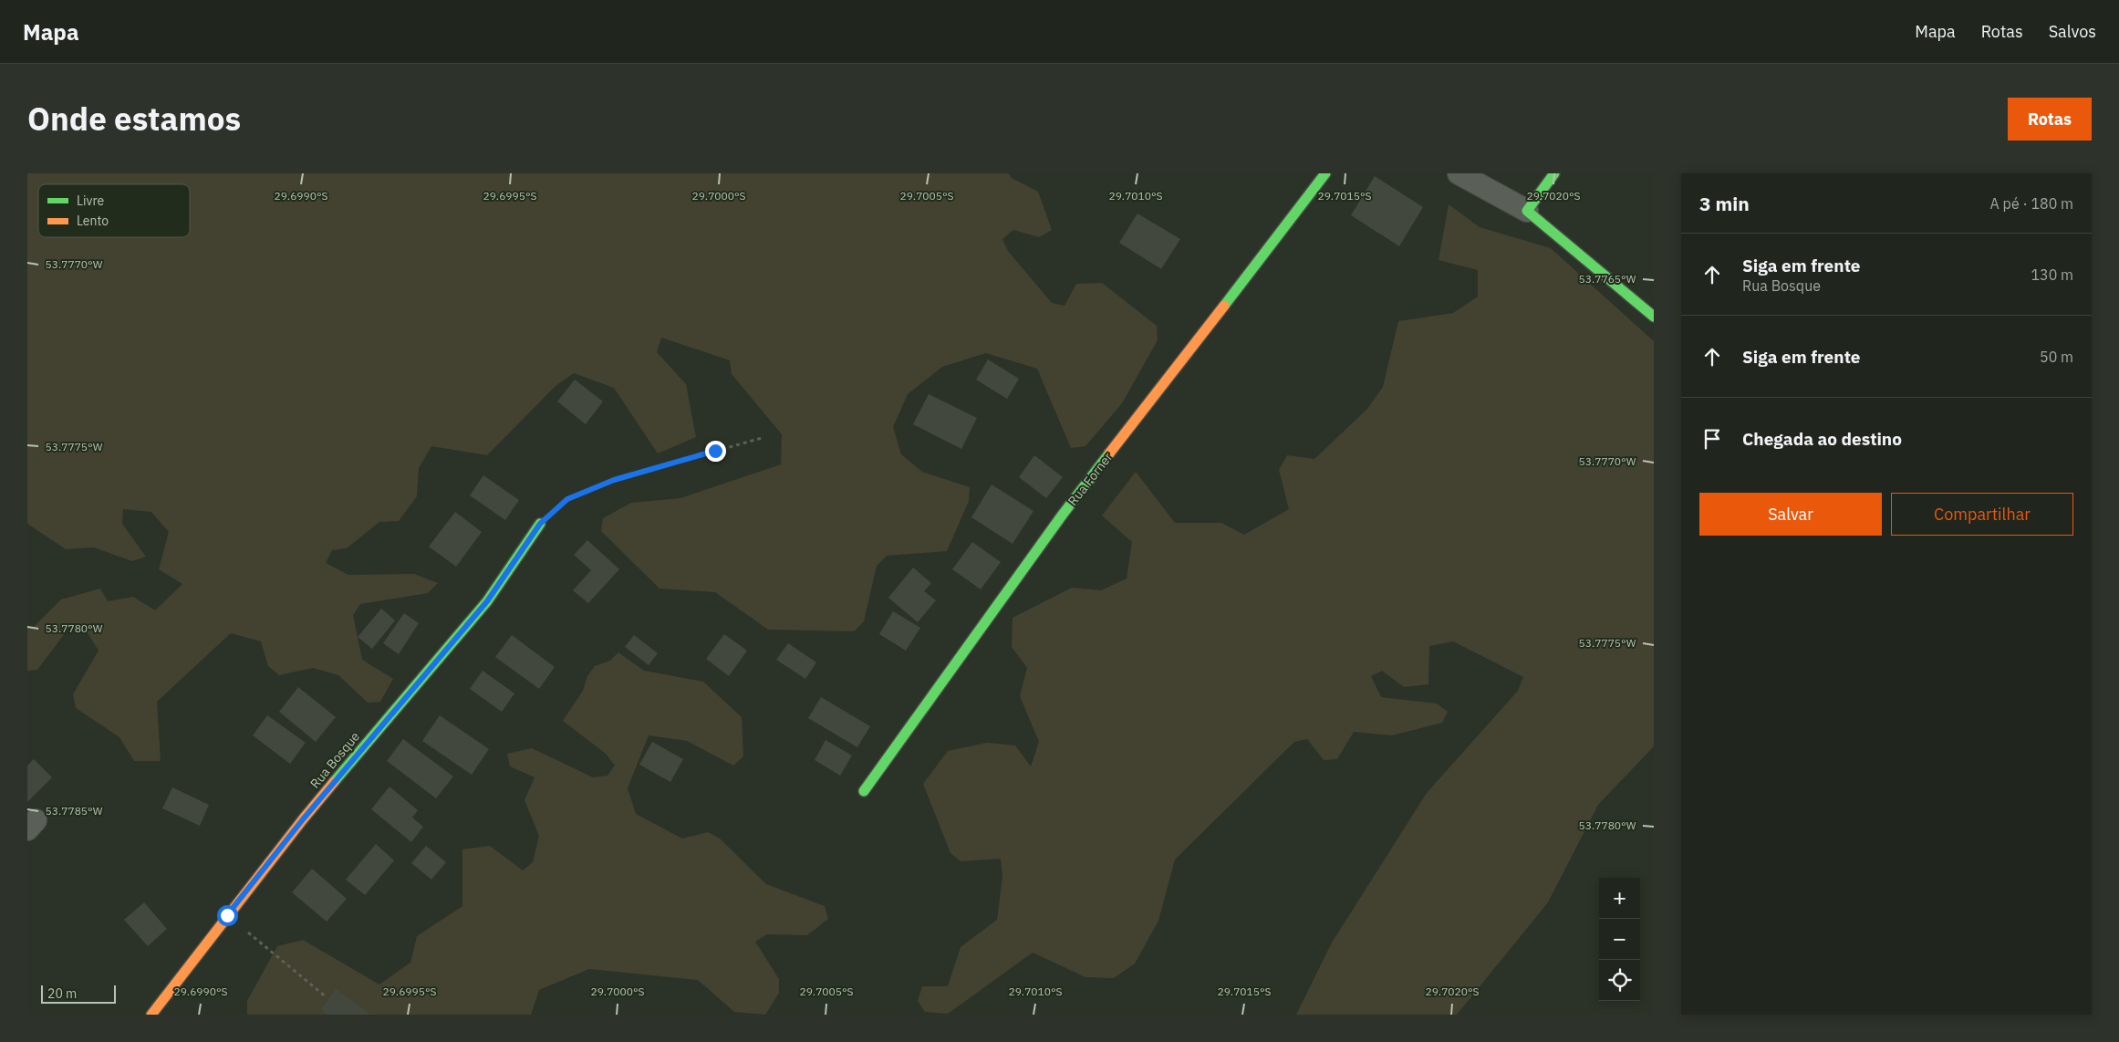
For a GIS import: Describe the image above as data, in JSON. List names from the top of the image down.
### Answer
{
  "streets": {
    "street": ["Rua Forner", "Rua Bosque"]
  },
  "legend": ["Livre", "Lento"],
  "scale_bar": "20 m",
  "page": {
    "header": "Mapa",
    "nav": ["Mapa", "Rotas", "Salvos"],
    "title": "Onde estamos",
    "buttons": [
      "Rotas",
      ["Salvar", "Compartilhar"]
    ],
    "heading": ["3 min", "A pé · 180 m"],
    "list": [
      ["Siga em frente", "Rua Bosque", "130 m"],
      ["Siga em frente", "50 m"],
      "Chegada ao destino"
    ],
    "map_buttons": ["+", "−"],
    "scale": "20 m"
  },
  "coordinates": [
    "29.6990°S",
    "29.6995°S",
    "29.7000°S",
    "29.7005°S",
    "29.7010°S",
    "29.7015°S",
    "29.7020°S",
    "53.7770°W",
    "53.7765°W",
    "53.7775°W",
    "53.7780°W",
    "53.7785°W"
  ]
}
